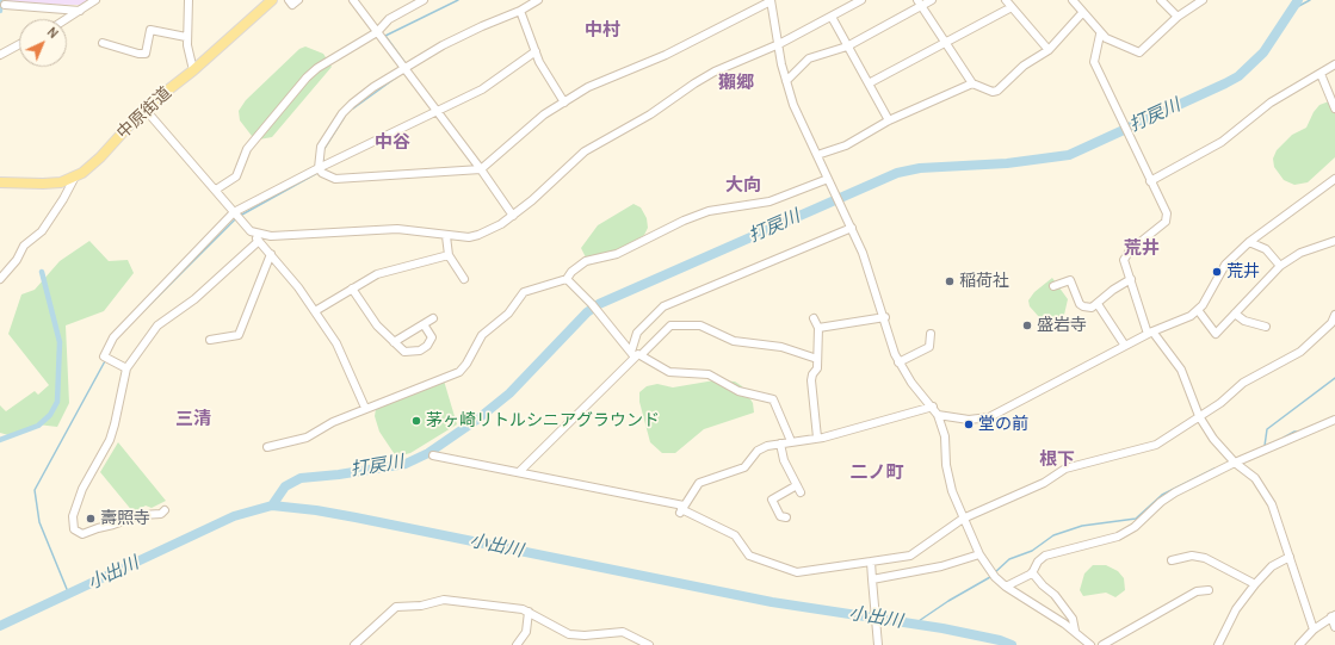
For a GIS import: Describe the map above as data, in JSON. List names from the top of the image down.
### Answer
{
  "streets": {
    "main road": ["中原街道"]
  },
  "districts": [
    "中村",
    "獺郷",
    "中谷",
    "大向",
    "荒井",
    "三清",
    "根下",
    "二ノ町"
  ],
  "water": ["打戻川", "小出川"],
  "places": [
    "荒井",
    "稲荷社",
    "盛岩寺",
    "茅ヶ崎リトルシニアグラウンド",
    "堂の前",
    "壽照寺"
  ],
  "north": "top right"
}
